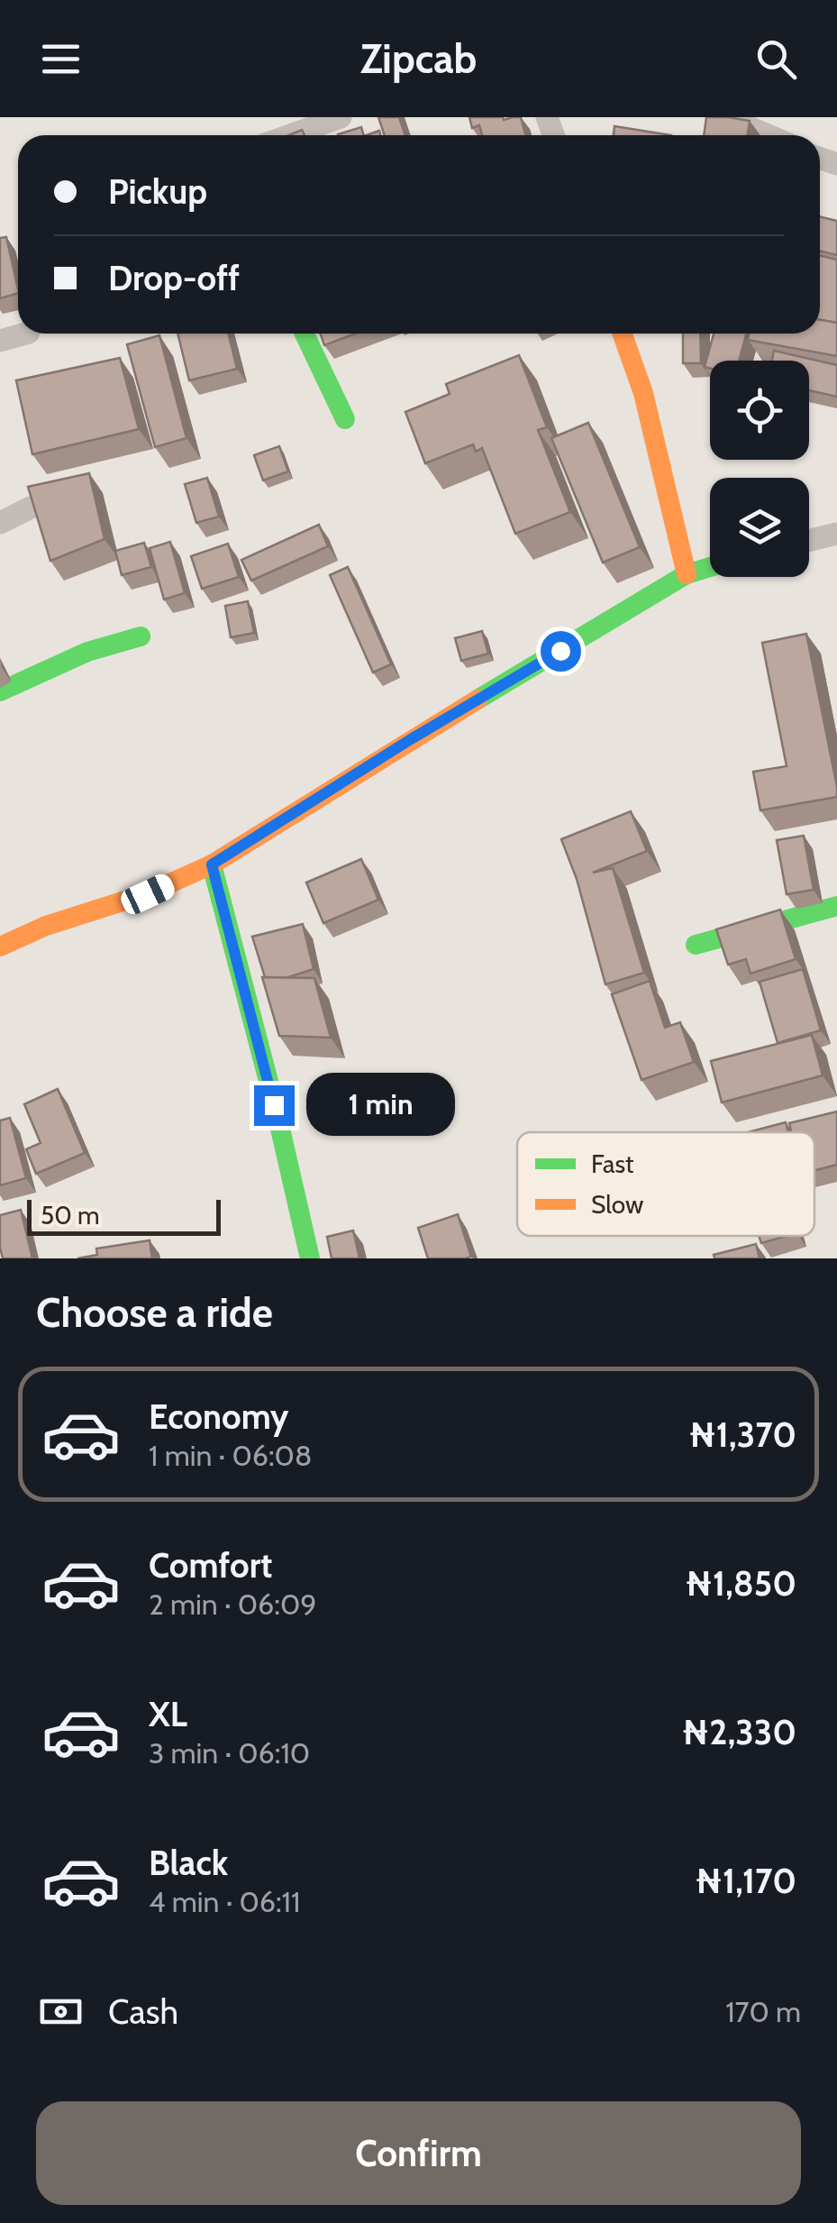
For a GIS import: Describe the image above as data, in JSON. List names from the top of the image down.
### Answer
{
  "legend": ["Fast", "Slow"],
  "scale_bar": "50 m",
  "page": {
    "header": "Zipcab",
    "banner": ["Pickup", "Drop-off"],
    "bubble": "1 min",
    "scale": "50 m",
    "heading": "Choose a ride",
    "list": [
      {
        "name": "Economy",
        "note": "1 min · 06:08",
        "value": "₦1,370"
      },
      {
        "name": "Comfort",
        "note": "2 min · 06:09",
        "value": "₦1,850"
      },
      {
        "name": "XL",
        "note": "3 min · 06:10",
        "value": "₦2,330"
      },
      {
        "name": "Black",
        "note": "4 min · 06:11",
        "value": "₦1,170"
      }
    ],
    "pay": ["Cash", "170 m"],
    "buttons": "Confirm"
  }
}
